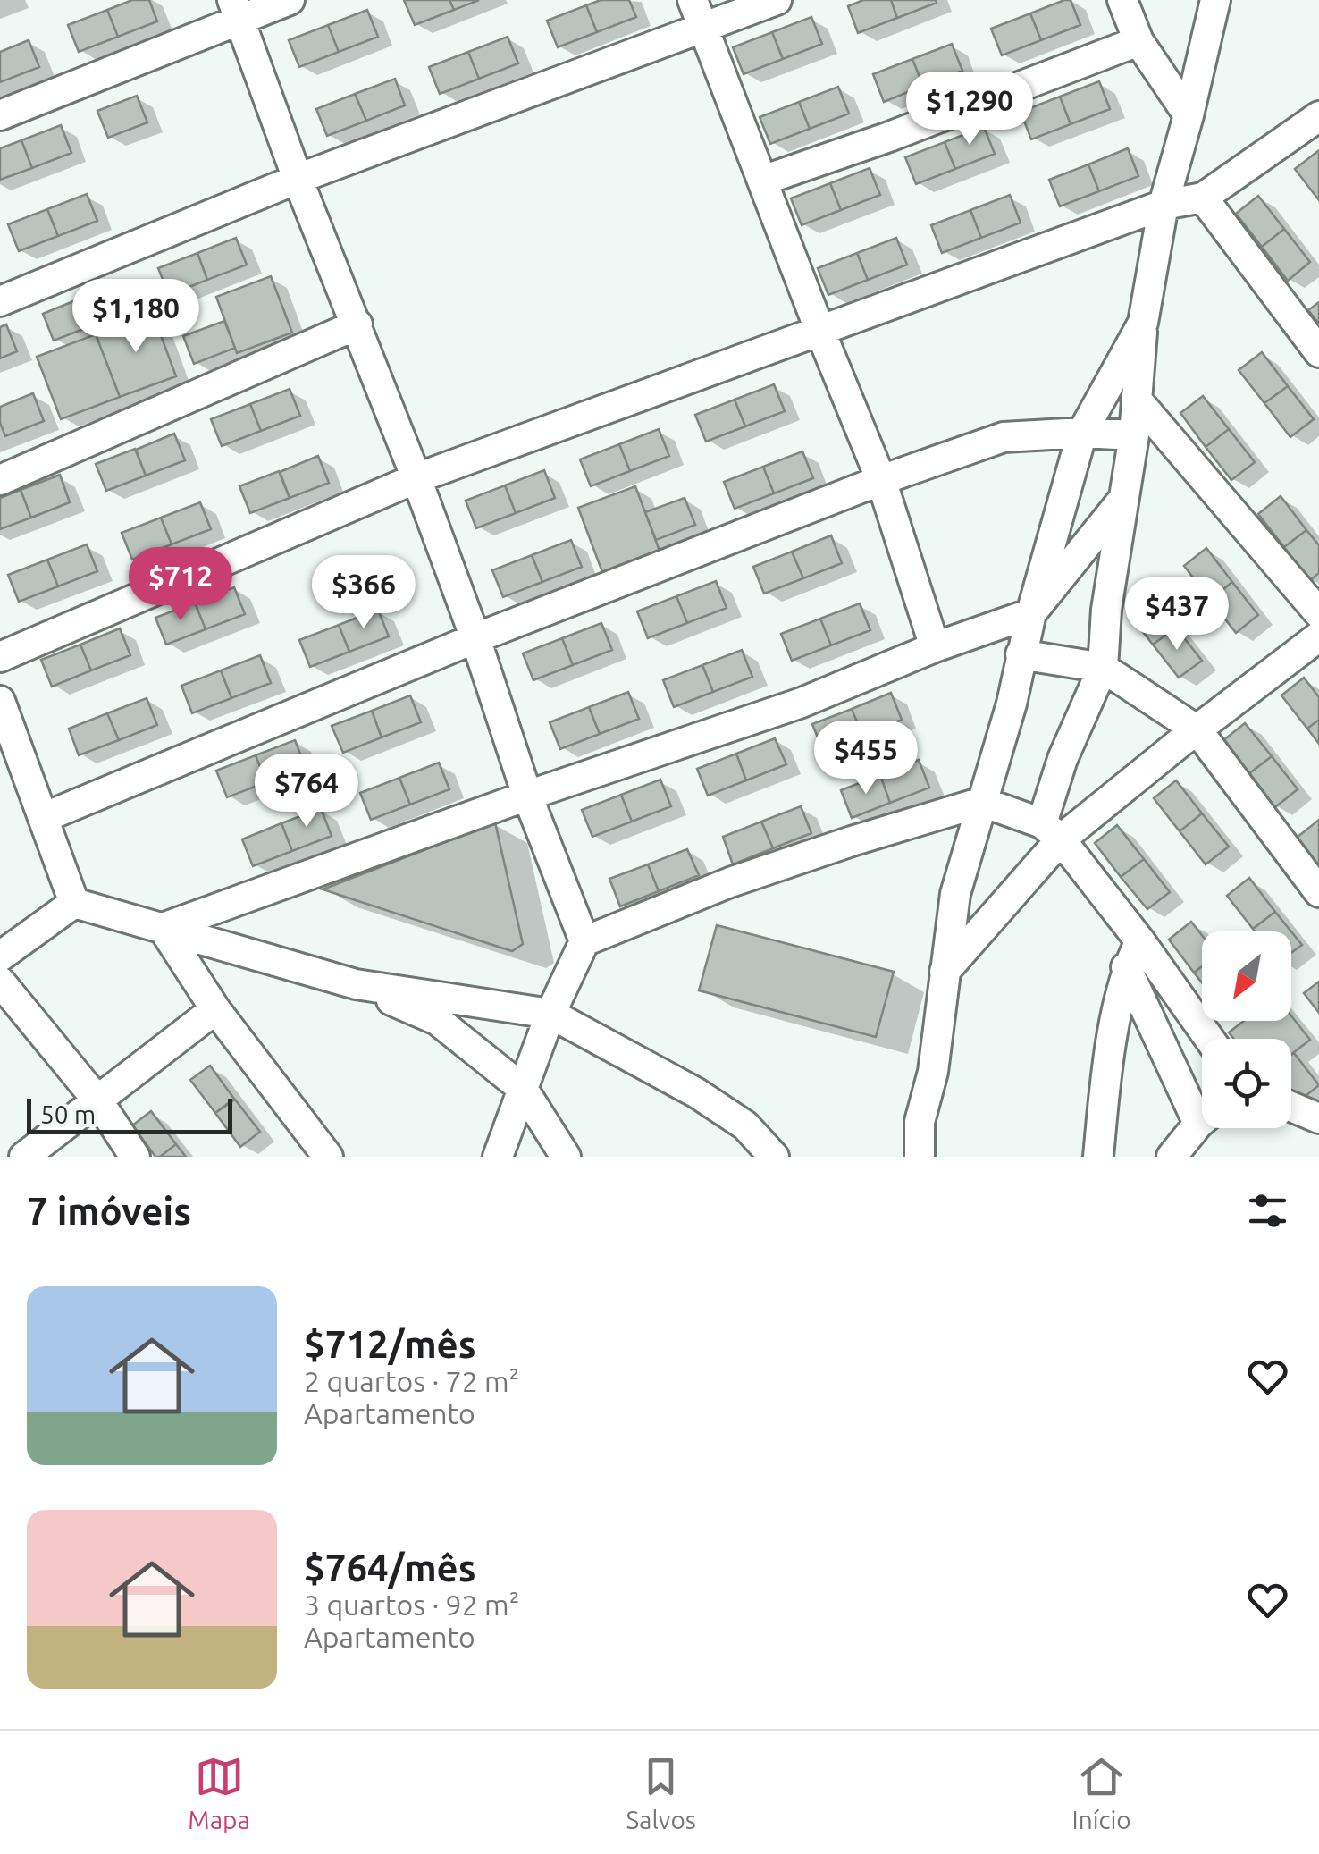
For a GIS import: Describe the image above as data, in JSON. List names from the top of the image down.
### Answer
{
  "scale_bar": "50 m",
  "north": "bottom left",
  "page": {
    "price": [
      "$1,290",
      "$1,180",
      "$712",
      "$366",
      "$437",
      "$455",
      "$764"
    ],
    "scale": "50 m",
    "heading": "7 imóveis",
    "list": [
      {
        "name": "$712/mês",
        "note": "2 quartos · 72 m² · Apartamento"
      },
      {
        "name": "$764/mês",
        "note": "3 quartos · 92 m² · Apartamento"
      }
    ],
    "tabs": ["Mapa", "Salvos", "Início"]
  }
}
